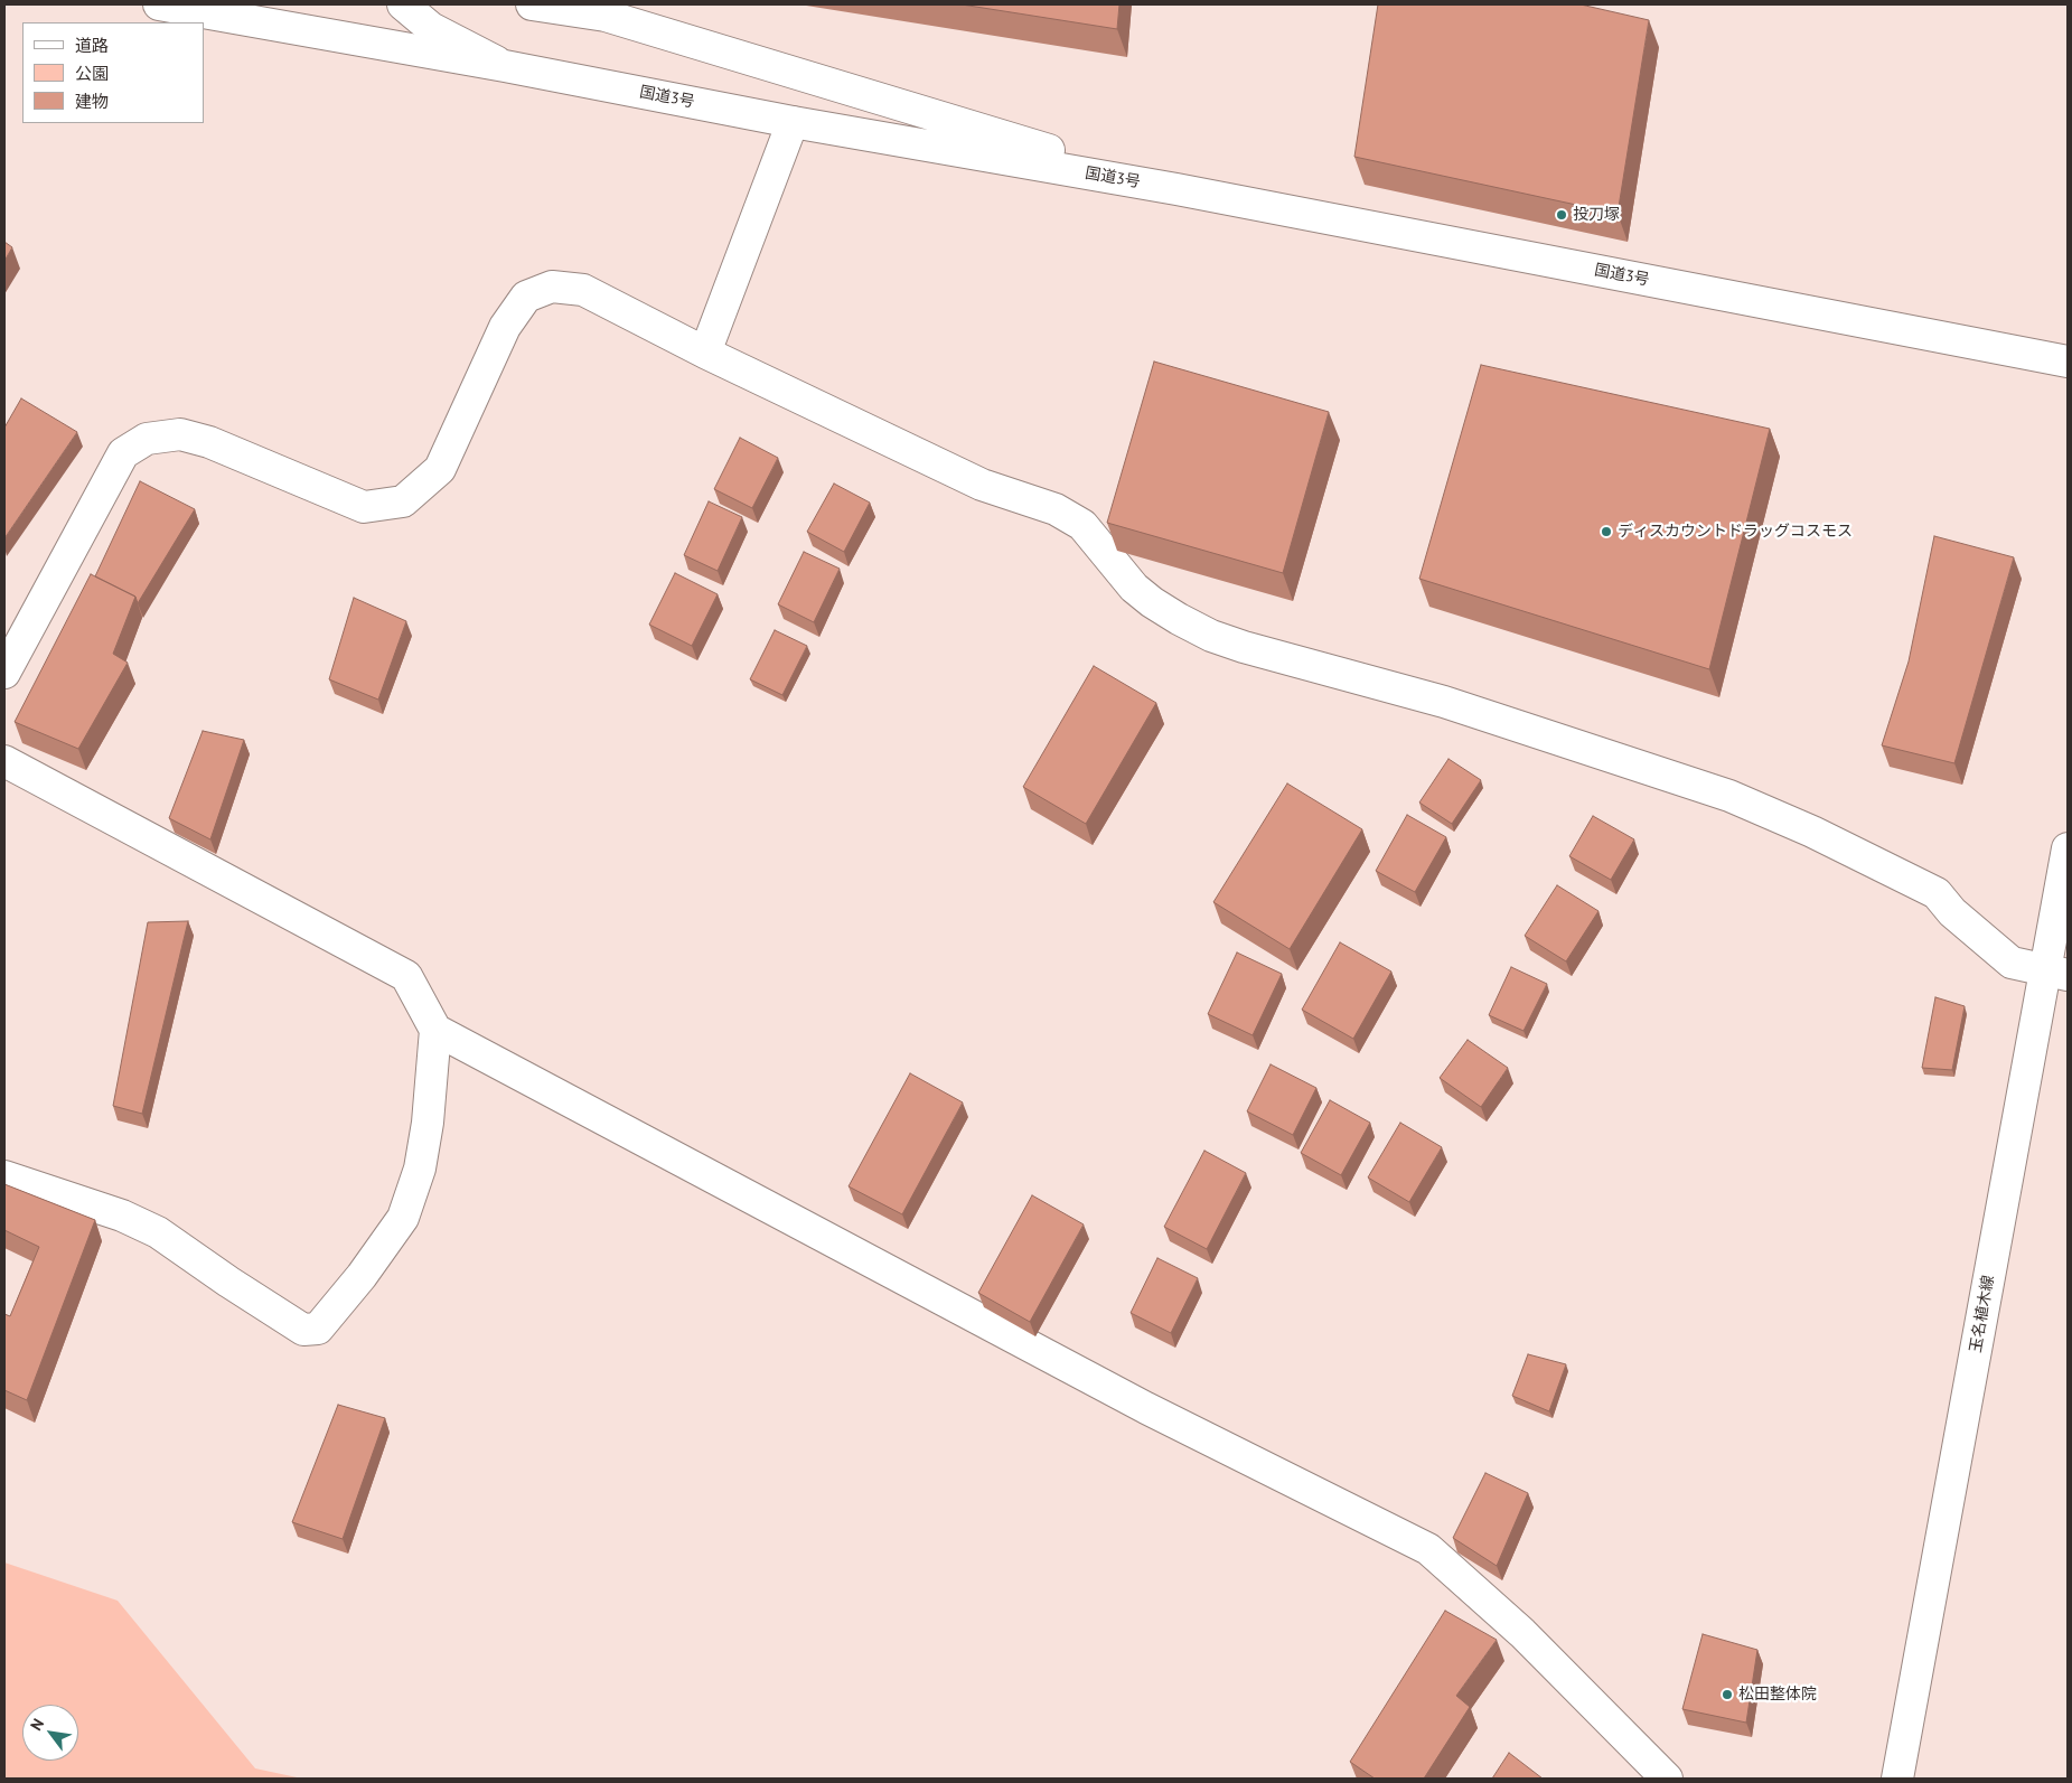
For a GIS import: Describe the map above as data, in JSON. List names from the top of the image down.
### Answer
{
  "streets": {
    "main road": ["国道3号", "玉名植木線"]
  },
  "places": ["投刀塚", "ディスカウントドラッグコスモス", "松田整体院"],
  "legend": ["道路", "公園", "建物"],
  "north": "top left"
}
